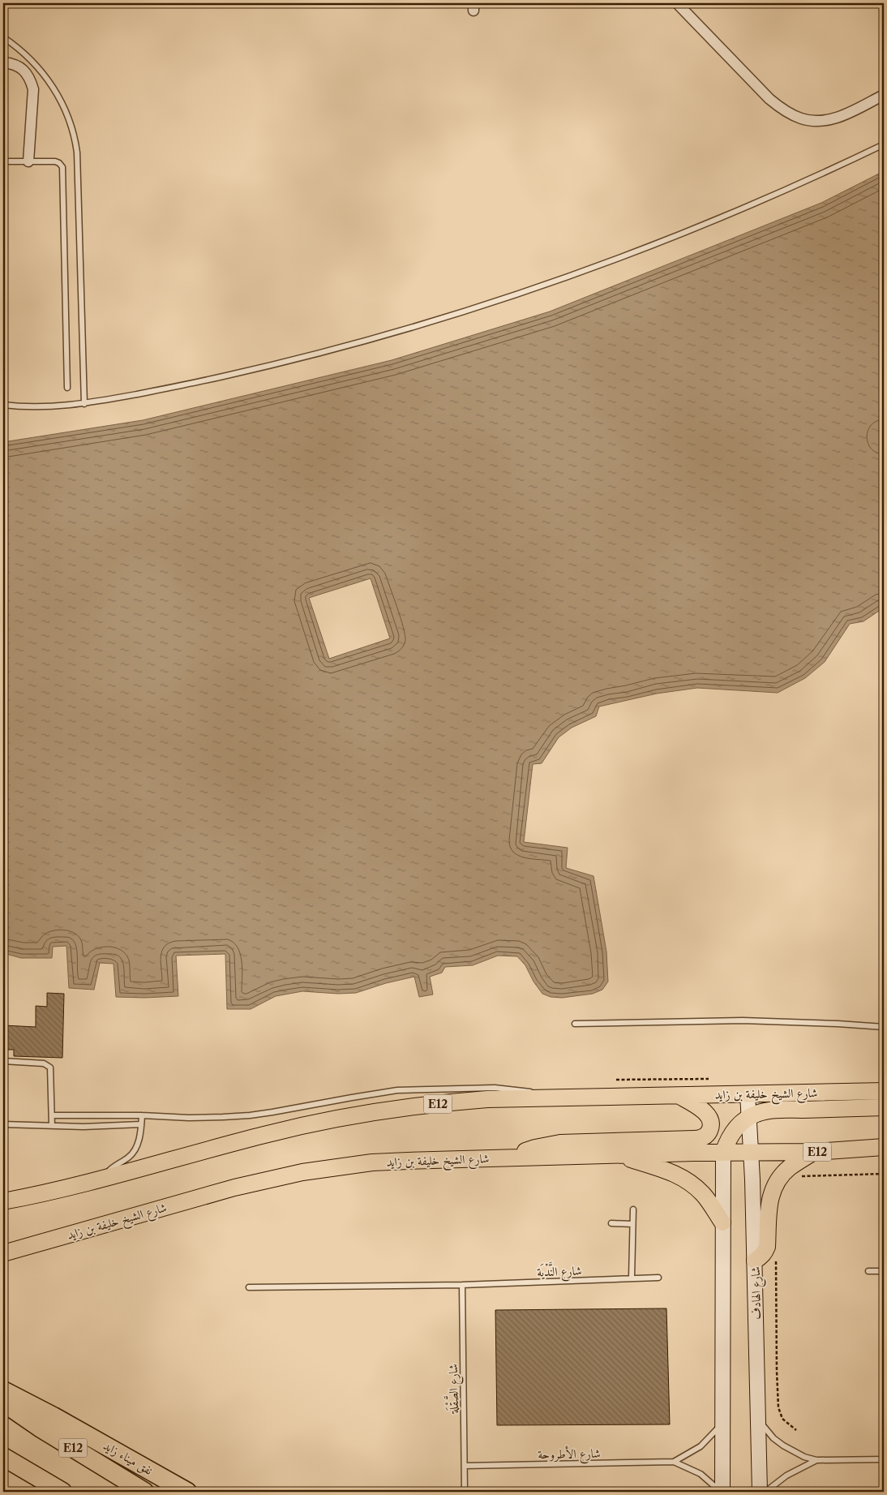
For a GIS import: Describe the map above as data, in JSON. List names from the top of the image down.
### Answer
{
  "streets": {
    "highway": ["E12", "نفق ميناء زايد"],
    "main road": ["شارع الشيخ خليفة بن زايد"],
    "street": ["شارع الهادف"],
    "lane": ["شارع النَّدْيَة", "شارع الصَّقْلَة", "شارع الأطروحة"]
  },
  "crossings": [
    ["شارع الشيخ خليفة بن زايد", "شارع الهادف"],
    ["شارع النَّدْيَة", "شارع الصَّقْلَة"],
    ["شارع الصَّقْلَة", "شارع الأطروحة"]
  ]
}
